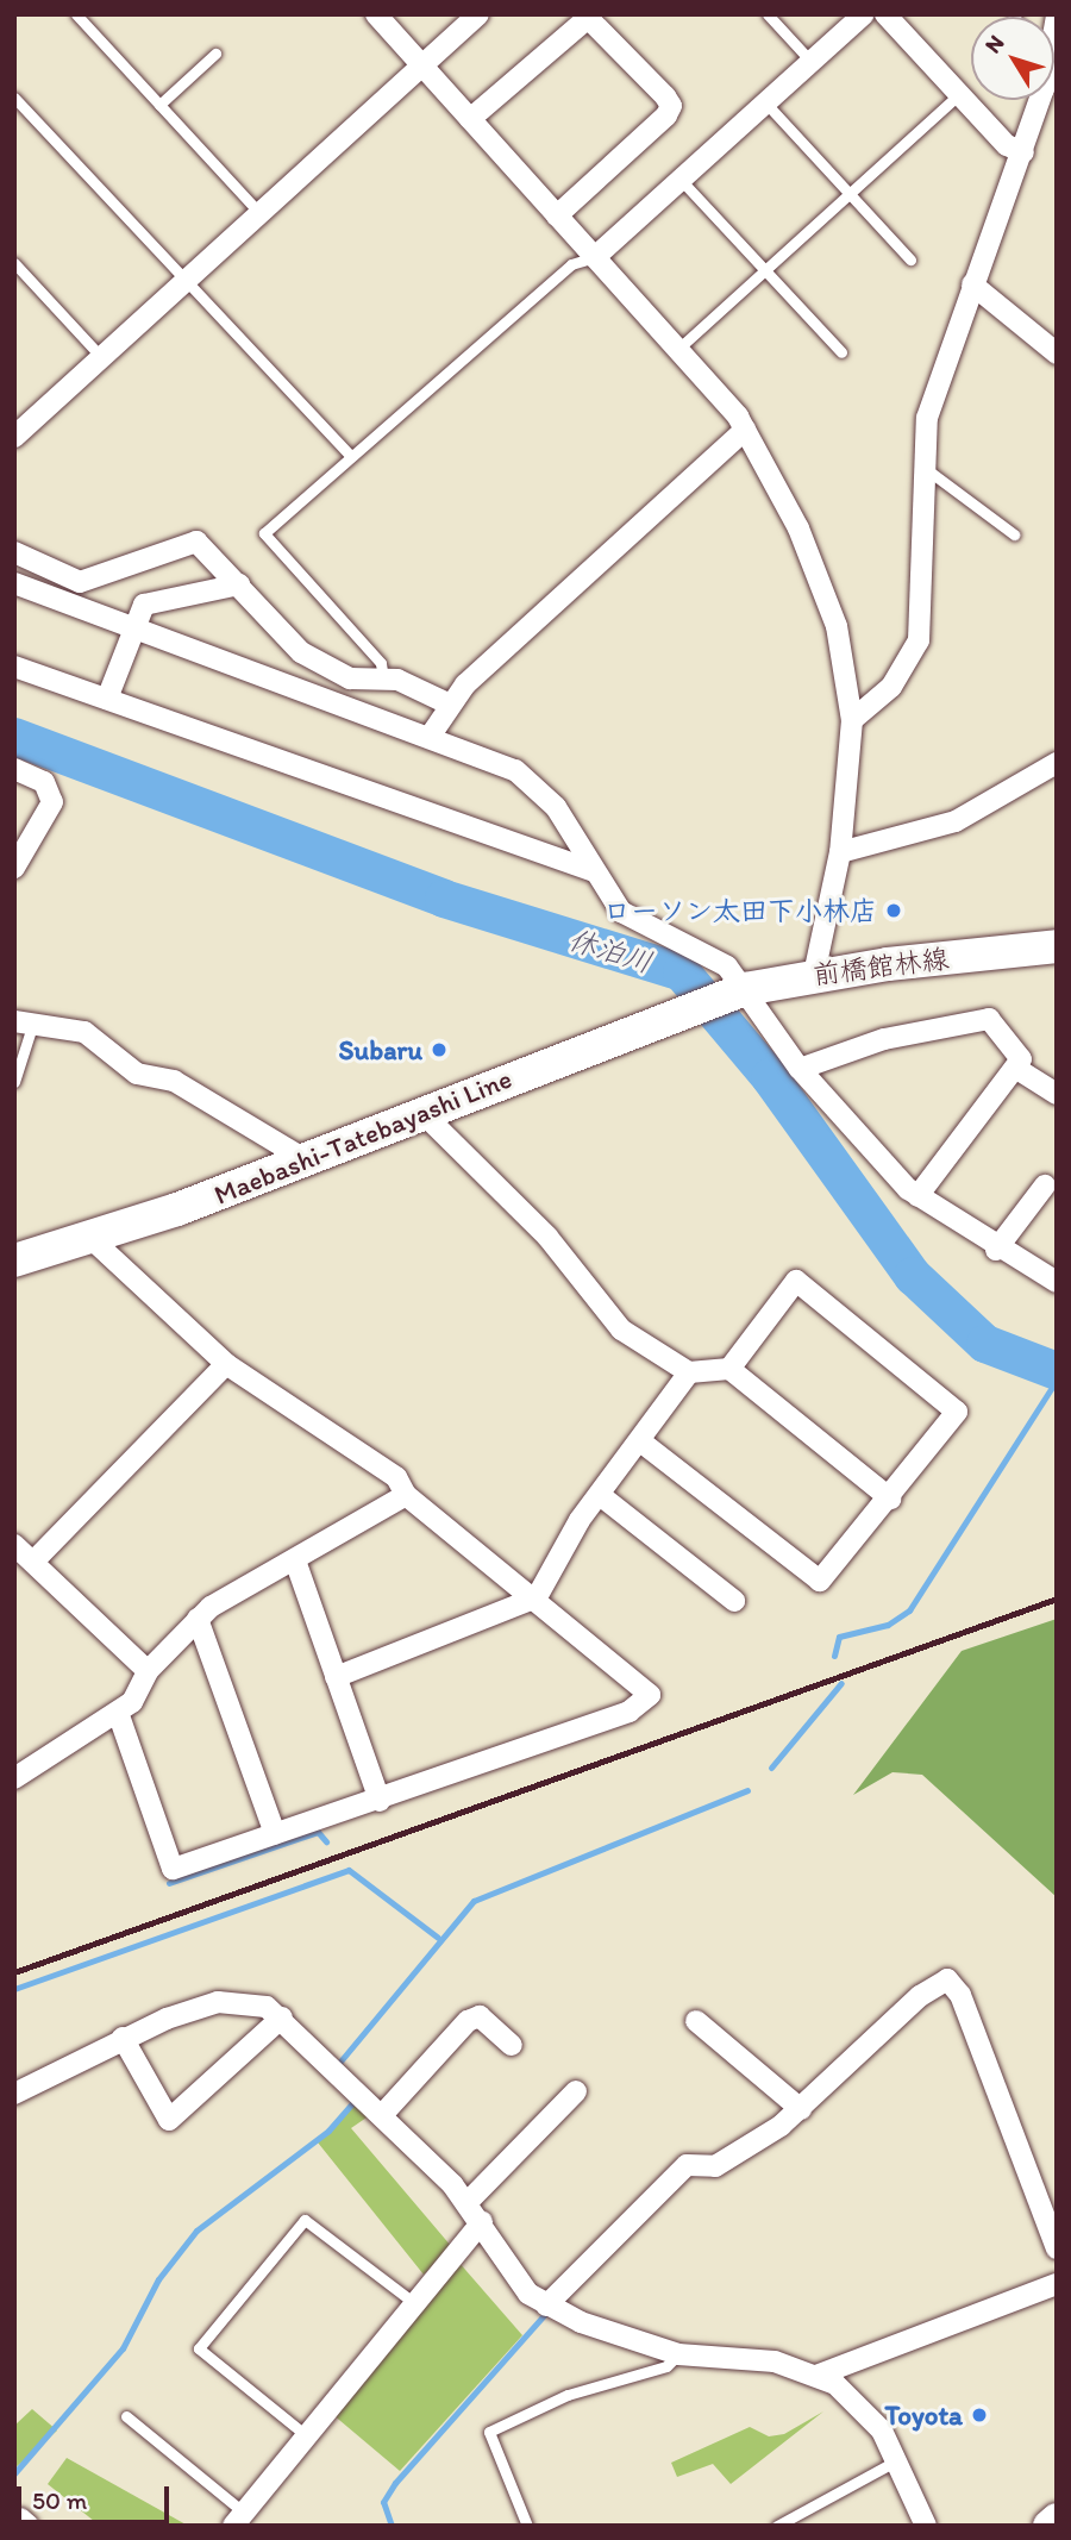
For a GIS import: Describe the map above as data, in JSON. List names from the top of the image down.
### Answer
{
  "streets": {
    "main road": ["前橋館林線", "Maebashi-Tatebayashi Line"]
  },
  "crossings": [
    ["前橋館林線", "Maebashi-Tatebayashi Line"]
  ],
  "water": ["休泊川"],
  "places": ["ローソン太田下小林店", "Subaru", "Toyota"],
  "scale_bar": "50 m",
  "north": "top left"
}
